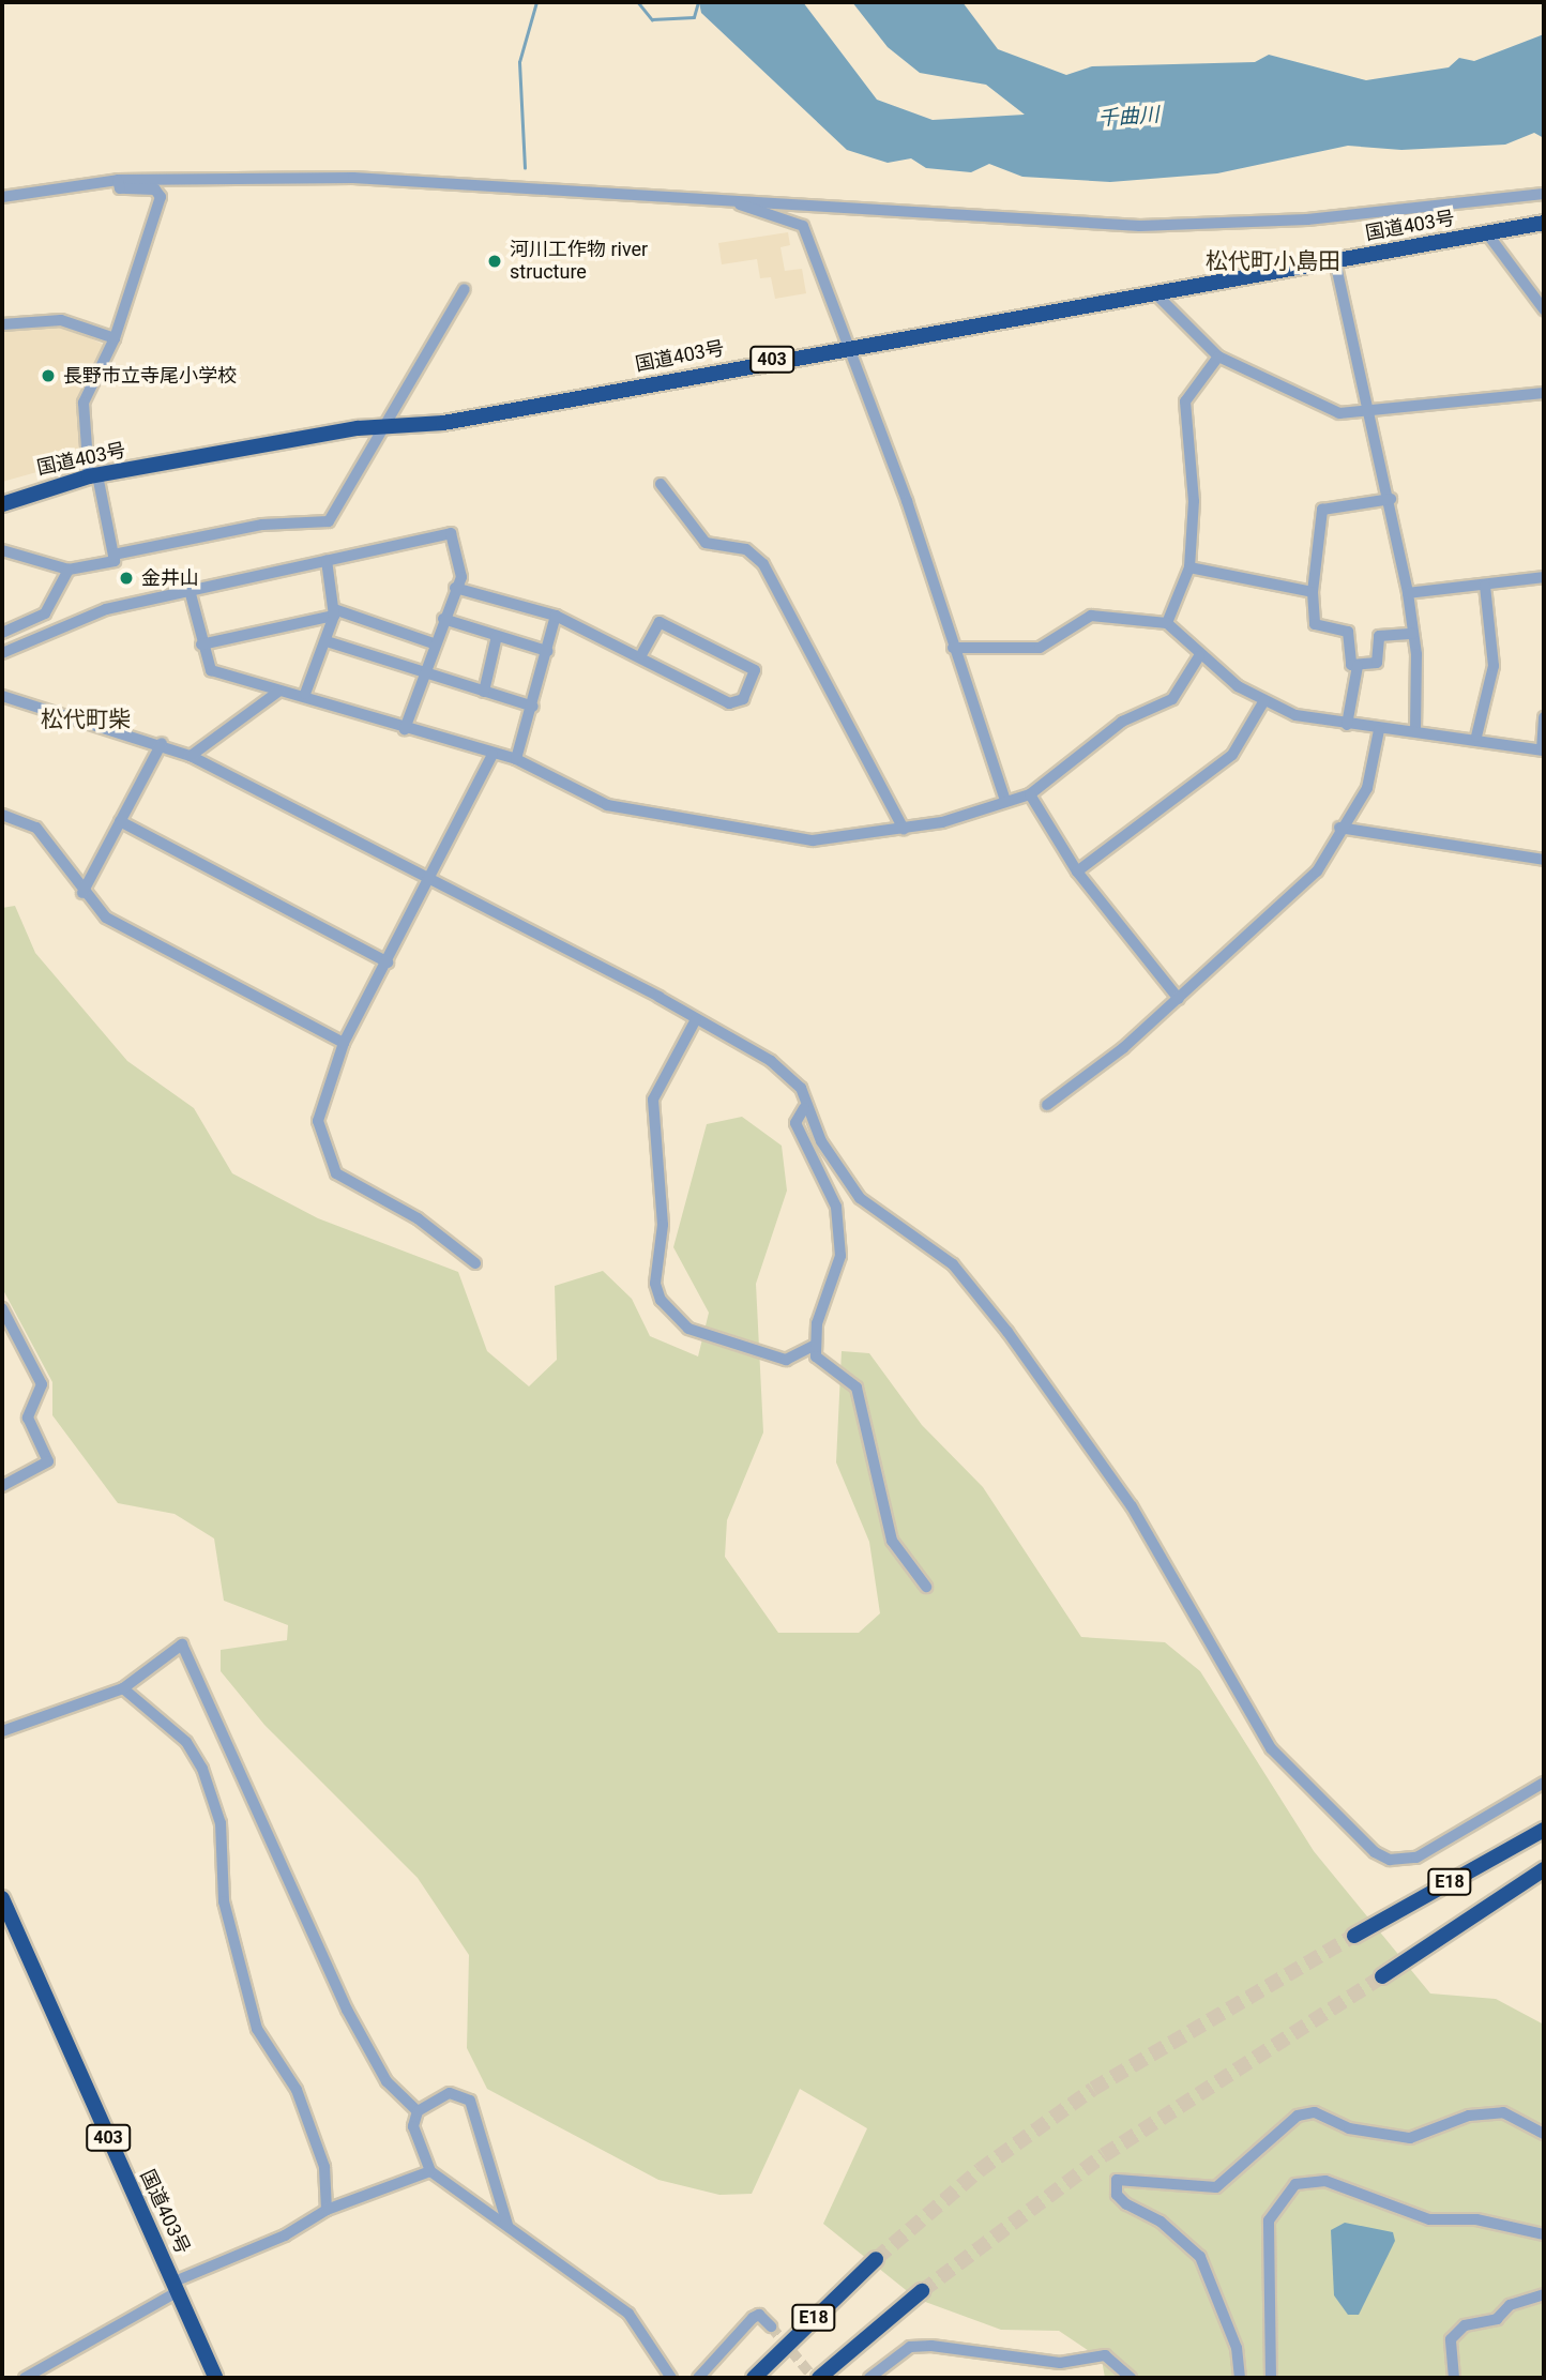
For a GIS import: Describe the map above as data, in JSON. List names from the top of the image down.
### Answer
{
  "streets": {
    "highway": ["国道403号", "403", "E18"]
  },
  "districts": ["松代町小島田", "松代町柴"],
  "water": ["千曲川"],
  "places": ["河川工作物 river structure", "長野市立寺尾小学校", "金井山"]
}
